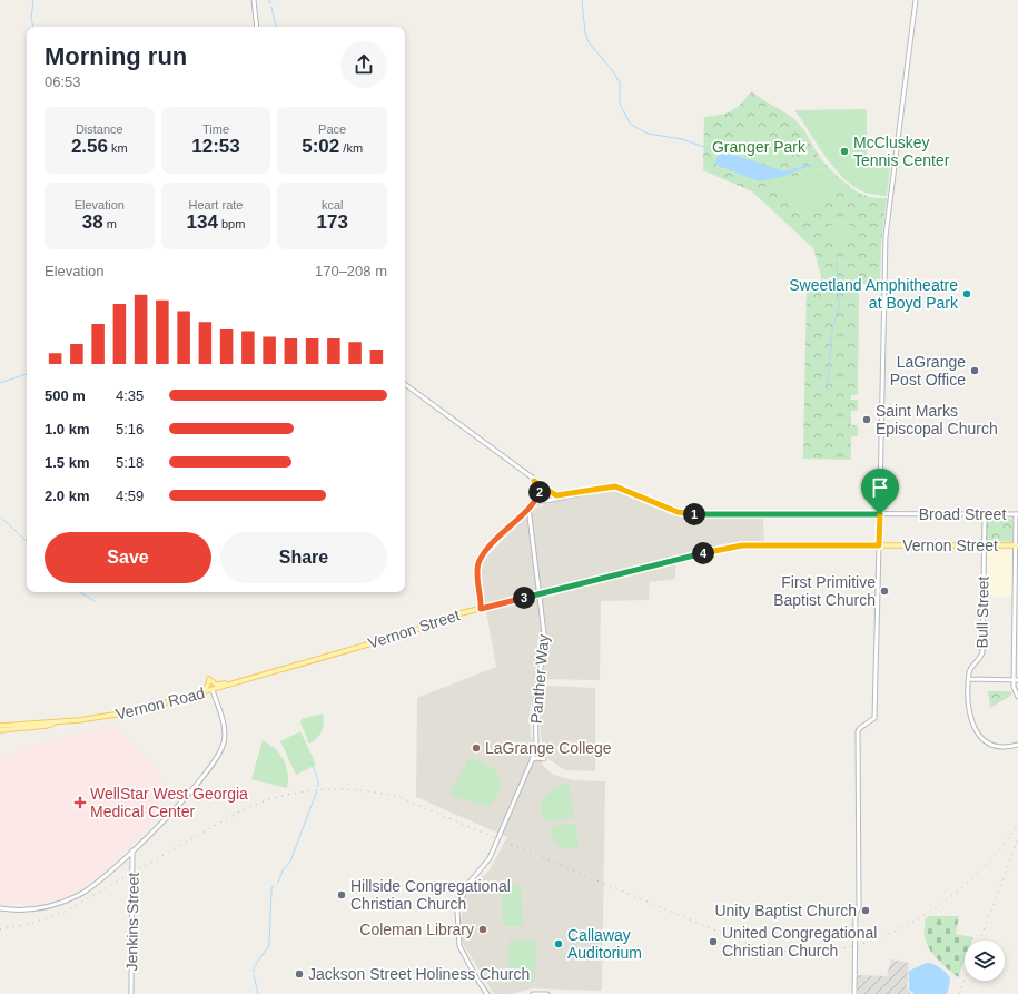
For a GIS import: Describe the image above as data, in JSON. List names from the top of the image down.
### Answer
{
  "streets": {
    "main road": ["Vernon Street", "Vernon Road"],
    "street": [
      "Broad Street",
      "Bull Street",
      "Panther Way",
      "Jenkins Street"
    ]
  },
  "crossings": [
    ["Broad Street", "Bull Street"],
    ["Vernon Street", "Bull Street"],
    ["Vernon Street", "Panther Way"],
    ["Vernon Street", "Vernon Road"]
  ],
  "parks": ["Granger Park"],
  "places": {
    "other": [
      "McCluskey Tennis Center",
      "Sweetland Amphitheatre at Boyd Park",
      "LaGrange Post Office",
      "Saint Marks Episcopal Church",
      "First Primitive Baptist Church",
      "LaGrange College",
      "Hillside Congregational Christian Church",
      "Unity Baptist Church",
      "Coleman Library",
      "United Congregational Christian Church",
      "Callaway Auditorium",
      "Jackson Street Holiness Church"
    ],
    "health": ["WellStar West Georgia Medical Center"]
  },
  "page": {
    "heading": ["Morning run", "06:53"],
    "stats": [
      ["Distance", "2.56 km"],
      ["Time", "12:53"],
      ["Pace", "5:02 /km"],
      ["Elevation", "38 m"],
      ["Heart rate", "134 bpm"],
      ["kcal", "173"]
    ],
    "chart": ["Elevation", "170–208 m"],
    "list": [
      {
        "name": "500 m",
        "note": "4:35"
      },
      {
        "name": "1.0 km",
        "note": "5:16"
      },
      {
        "name": "1.5 km",
        "note": "5:18"
      },
      {
        "name": "2.0 km",
        "note": "4:59"
      }
    ],
    "pins": [
      "2",
      "1",
      "4",
      "3"
    ],
    "buttons": ["Save", "Share"]
  }
}
